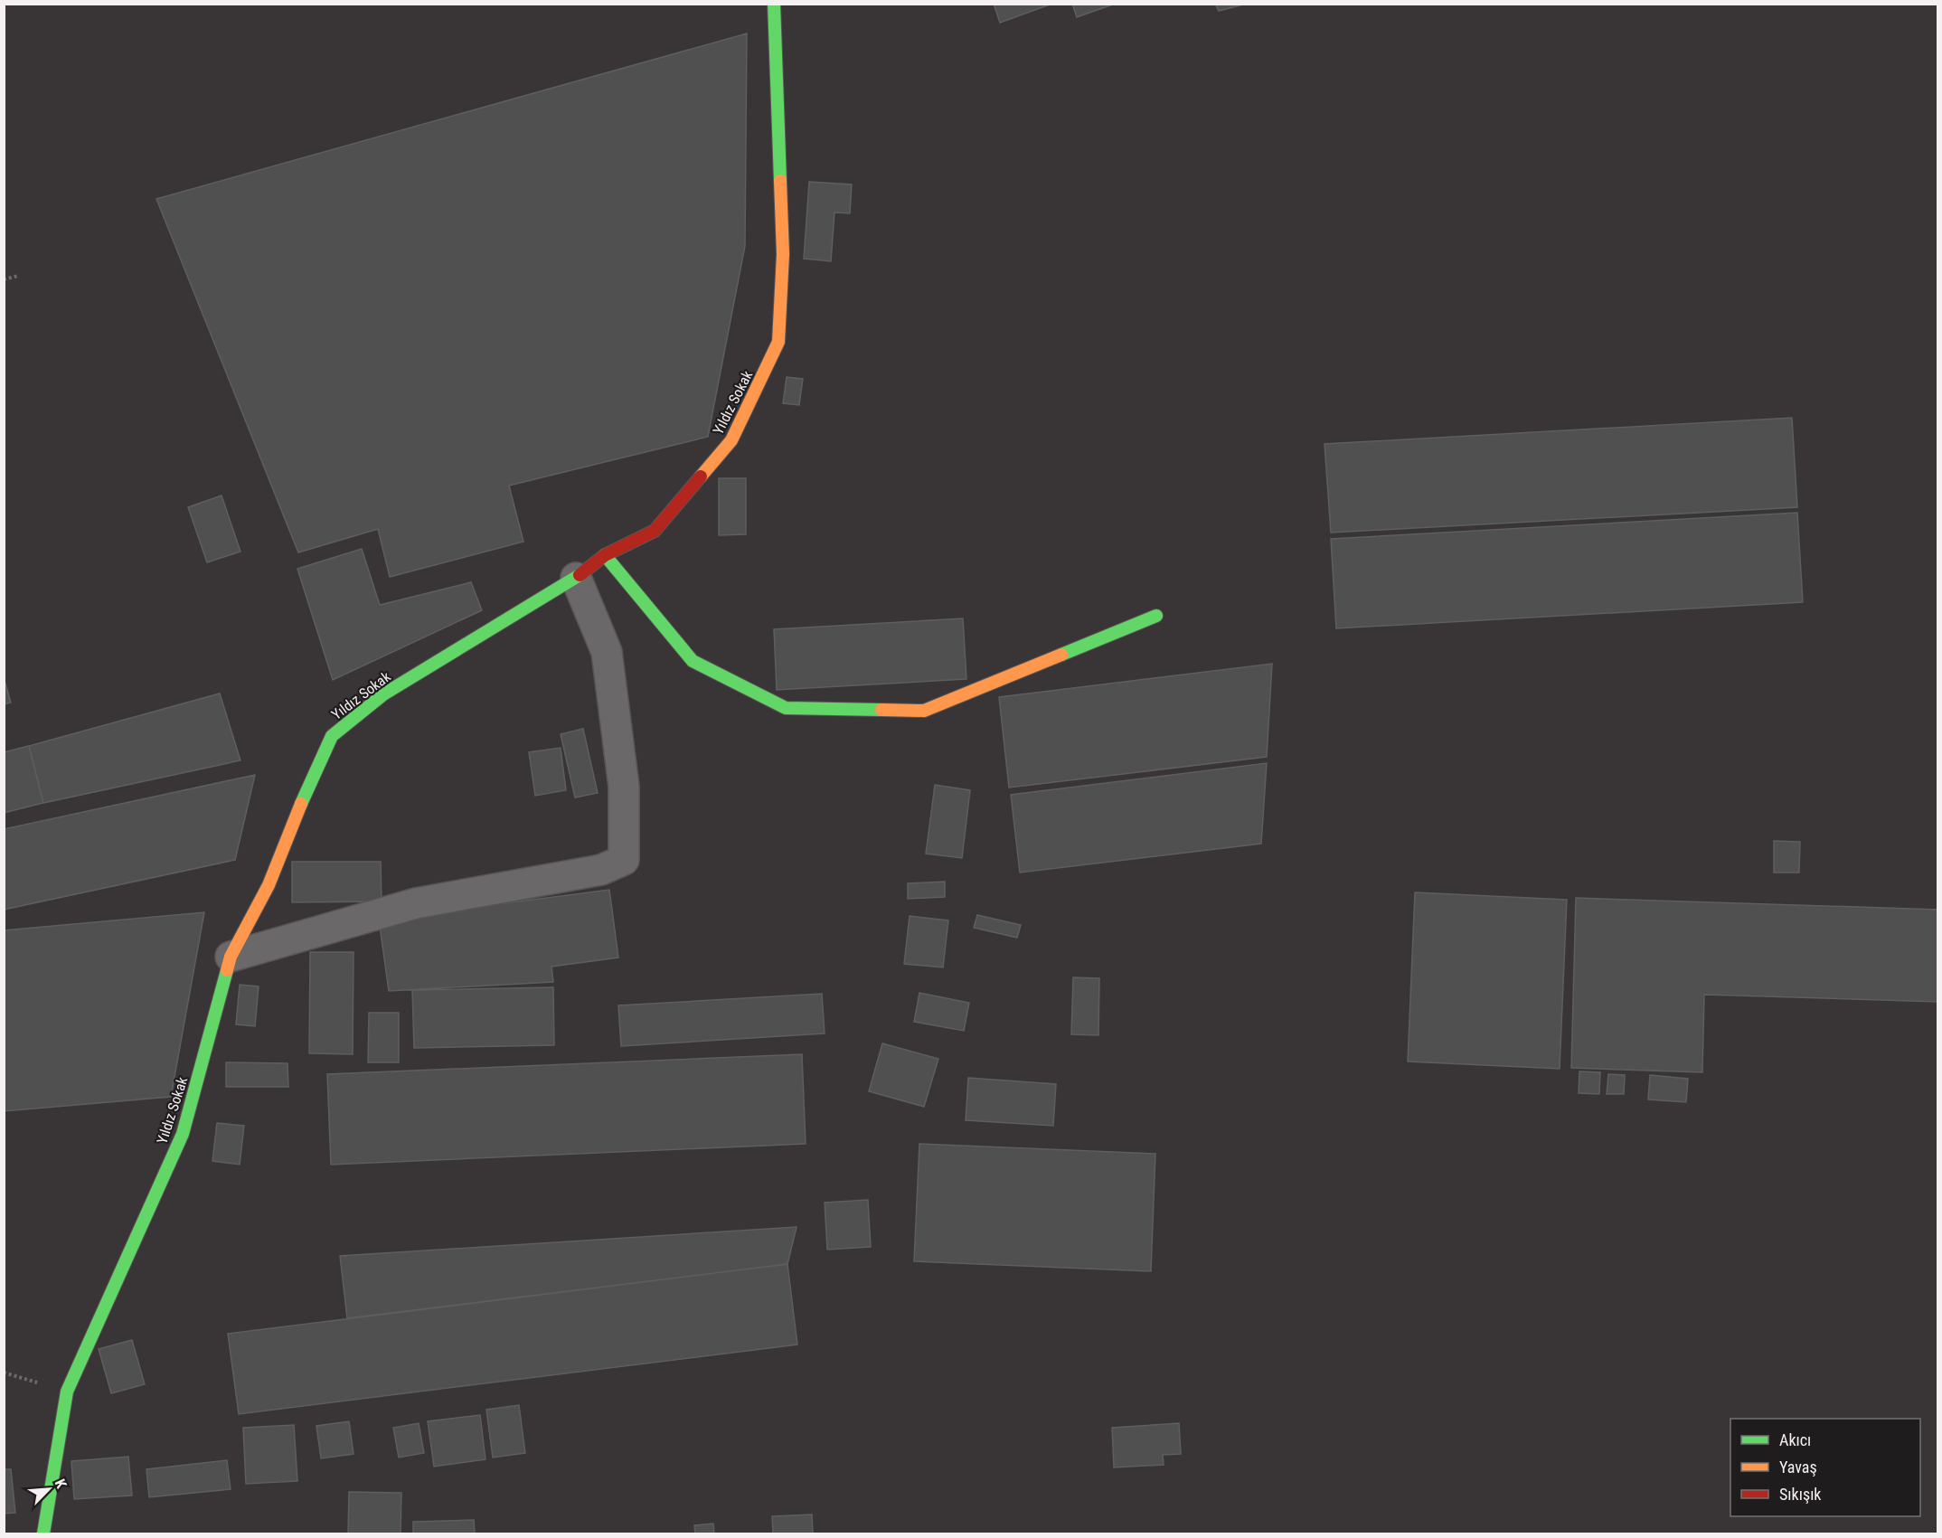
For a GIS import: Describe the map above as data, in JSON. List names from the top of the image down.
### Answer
{
  "streets": {
    "street": ["Yıldız Sokak"]
  },
  "legend": ["Akıcı", "Yavaş", "Sıkışık"],
  "north": "top right"
}
